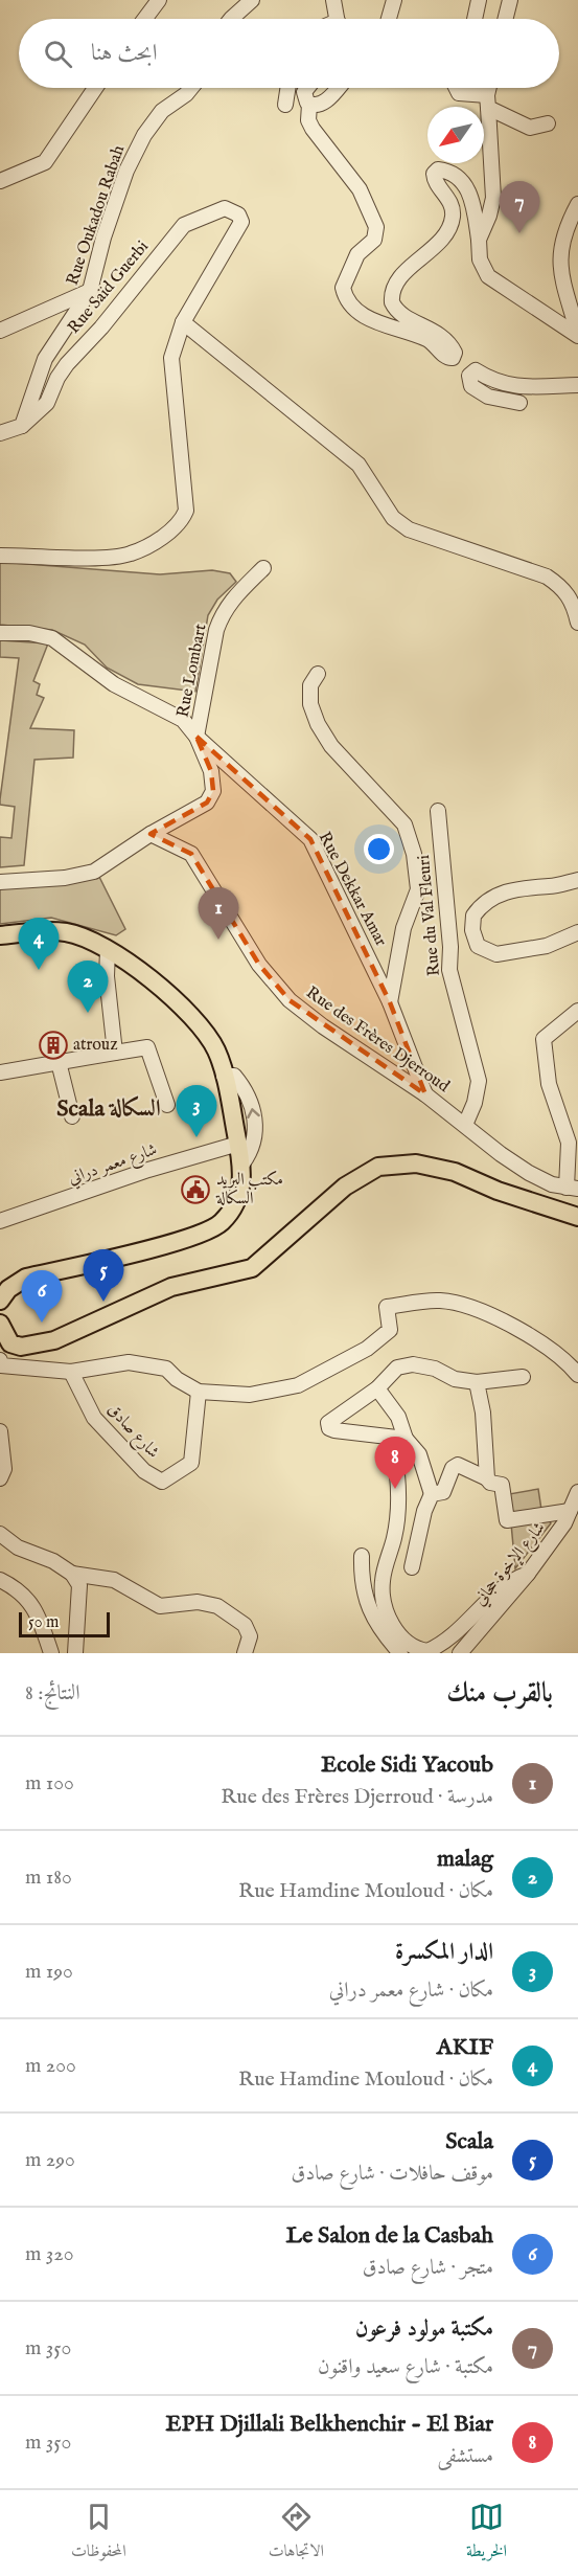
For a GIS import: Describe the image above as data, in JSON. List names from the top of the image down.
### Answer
{
  "streets": {
    "street": [
      "Rue Oukadou Rabah",
      "Rue Saïd Guerbi",
      "Rue Lombart",
      "Rue Dekkar Amar",
      "Rue du Val Fleuri",
      "Rue des Frères Djerroud",
      "شارع معمر دراني",
      "شارع صادق",
      "شارع الإخوة حجاني"
    ]
  },
  "crossings": [
    ["Rue Oukadou Rabah", "Rue Saïd Guerbi"],
    ["Rue Lombart", "Rue Dekkar Amar"],
    ["Rue Lombart", "Rue des Frères Djerroud"],
    ["Rue Dekkar Amar", "Rue des Frères Djerroud"],
    ["Rue du Val Fleuri", "Rue des Frères Djerroud"]
  ],
  "districts": ["Scala السكالة"],
  "places": {
    "building": ["atrouz"],
    "public building": ["مكتب البريد السكالة"]
  },
  "scale_bar": "50 m",
  "north": "bottom left",
  "page": {
    "search": "ابحث هنا",
    "pins": [
      "7",
      "1",
      "4",
      "2",
      "3",
      "5",
      "6",
      "8"
    ],
    "scale": "50 m",
    "heading": ["بالقرب منك", "النتائج: 8"],
    "list": [
      {
        "mark": "1",
        "name": "Ecole Sidi Yacoub",
        "note": "مدرسة · Rue des Frères Djerroud",
        "value": "100 m"
      },
      {
        "mark": "2",
        "name": "malag",
        "note": "مكان · Rue Hamdine Mouloud",
        "value": "180 m"
      },
      {
        "mark": "3",
        "name": "الدار المكسرة",
        "note": "مكان · شارع معمر دراني",
        "value": "190 m"
      },
      {
        "mark": "4",
        "name": "AKIF",
        "note": "مكان · Rue Hamdine Mouloud",
        "value": "200 m"
      },
      {
        "mark": "5",
        "name": "Scala",
        "note": "موقف حافلات · شارع صادق",
        "value": "290 m"
      },
      {
        "mark": "6",
        "name": "Le Salon de la Casbah",
        "note": "متجر · شارع صادق",
        "value": "320 m"
      },
      {
        "mark": "7",
        "name": "مكتبة مولود فرعون",
        "note": "مكتبة · شارع سعيد واقنون",
        "value": "350 m"
      },
      {
        "mark": "8",
        "name": "EPH Djillali Belkhenchir - El Biar",
        "note": "مستشفى",
        "value": "350 m"
      }
    ],
    "nav": ["الخريطة", "الاتجاهات", "المحفوظات"]
  }
}
